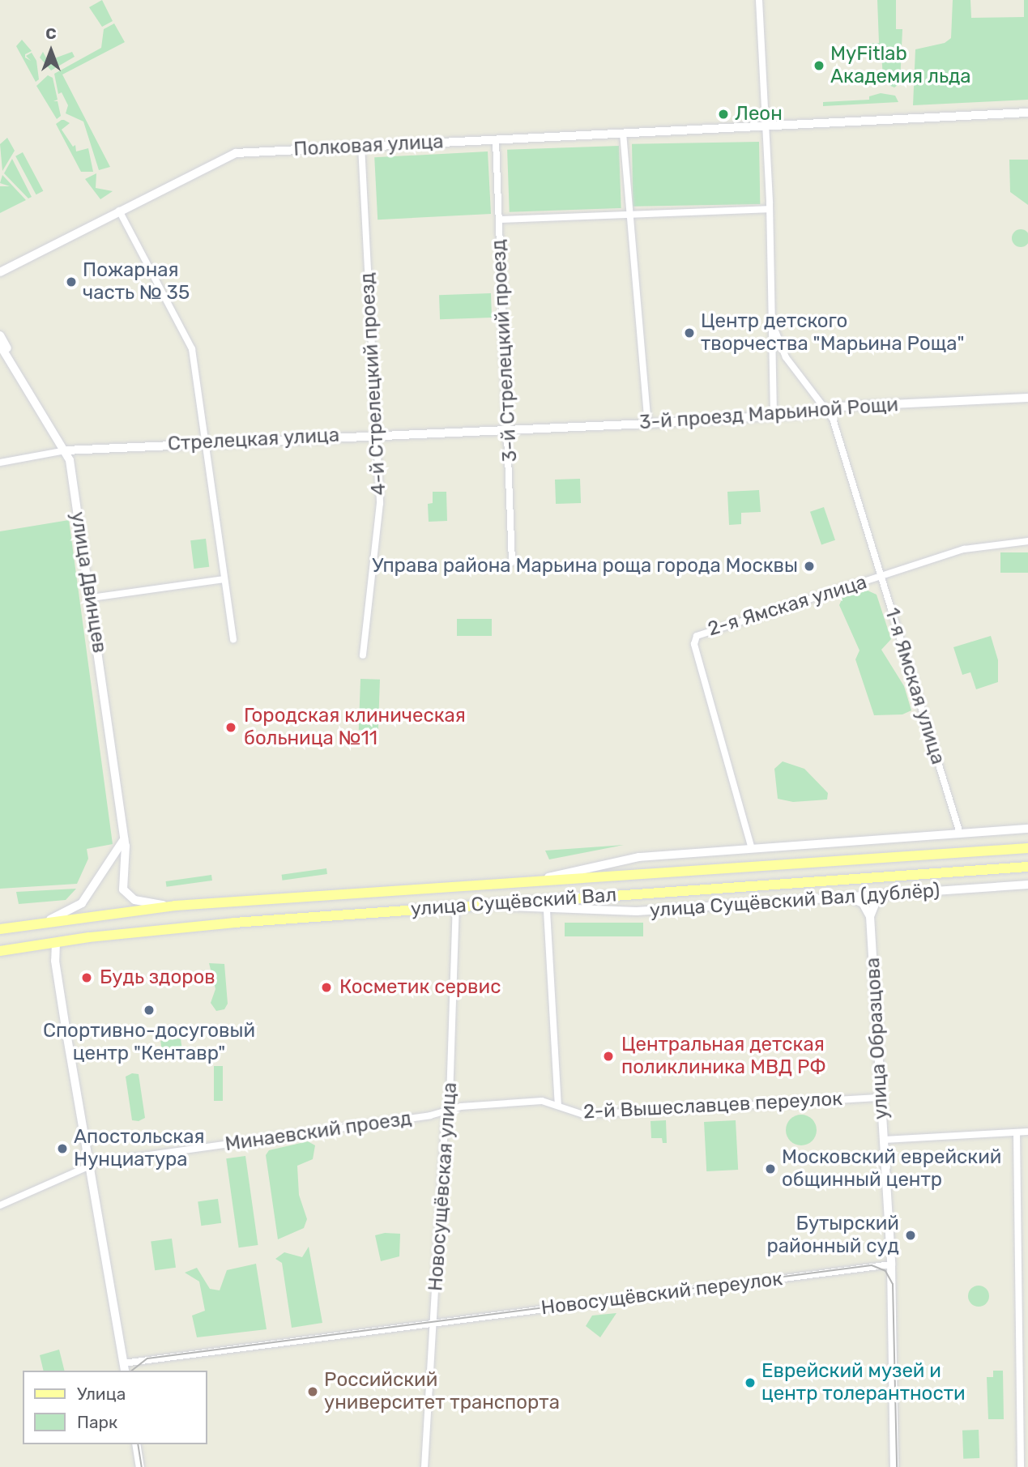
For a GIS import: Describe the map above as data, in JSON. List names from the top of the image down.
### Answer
{
  "streets": {
    "main road": ["улица Сущёвский Вал (дублёр)", "улица Сущёвский Вал"],
    "street": [
      "Полковая улица",
      "3-й Стрелецкий проезд",
      "4-й Стрелецкий проезд",
      "3-й проезд Марьиной Рощи",
      "Стрелецкая улица",
      "улица Двинцев",
      "2-я Ямская улица",
      "1-я Ямская улица",
      "улица Образцова",
      "2-й Вышеславцев переулок",
      "Минаевский проезд",
      "Новосущёвская улица",
      "Новосущёвский переулок"
    ]
  },
  "crossings": [
    ["Полковая улица", "3-й Стрелецкий проезд"],
    ["Полковая улица", "4-й Стрелецкий проезд"],
    ["3-й Стрелецкий проезд", "3-й проезд Марьиной Рощи"],
    ["3-й Стрелецкий проезд", "Стрелецкая улица"],
    ["4-й Стрелецкий проезд", "Стрелецкая улица"],
    ["3-й проезд Марьиной Рощи", "Стрелецкая улица"],
    ["3-й проезд Марьиной Рощи", "1-я Ямская улица"],
    ["Стрелецкая улица", "улица Двинцев"],
    ["улица Двинцев", "улица Сущёвский Вал"],
    ["2-я Ямская улица", "1-я Ямская улица"],
    ["улица Сущёвский Вал (дублёр)", "улица Сущёвский Вал"],
    ["улица Сущёвский Вал", "Новосущёвская улица"],
    ["улица Образцова", "2-й Вышеславцев переулок"],
    ["улица Образцова", "Новосущёвский переулок"],
    ["2-й Вышеславцев переулок", "Минаевский проезд"],
    ["2-й Вышеславцев переулок", "Новосущёвская улица"],
    ["Минаевский проезд", "Новосущёвская улица"],
    ["Новосущёвская улица", "Новосущёвский переулок"]
  ],
  "places": [
    "MyFitlab Академия льда",
    "Леон",
    "Пожарная часть № 35",
    "Центр детского творчества \"Марьина Роща\"",
    "Управа района Марьина роща города Москвы",
    "Городская клиническая больница №11",
    "Будь здоров",
    "Косметик сервис",
    "Спортивно-досуговый центр \"Кентавр\"",
    "Центральная детская поликлиника МВД РФ",
    "Апостольская Нунциатура",
    "Московский еврейский общинный центр",
    "Бутырский районный суд",
    "Еврейский музей и центр толерантности",
    "Российский университет транспорта"
  ],
  "legend": ["Улица", "Парк"],
  "north": "top"
}
